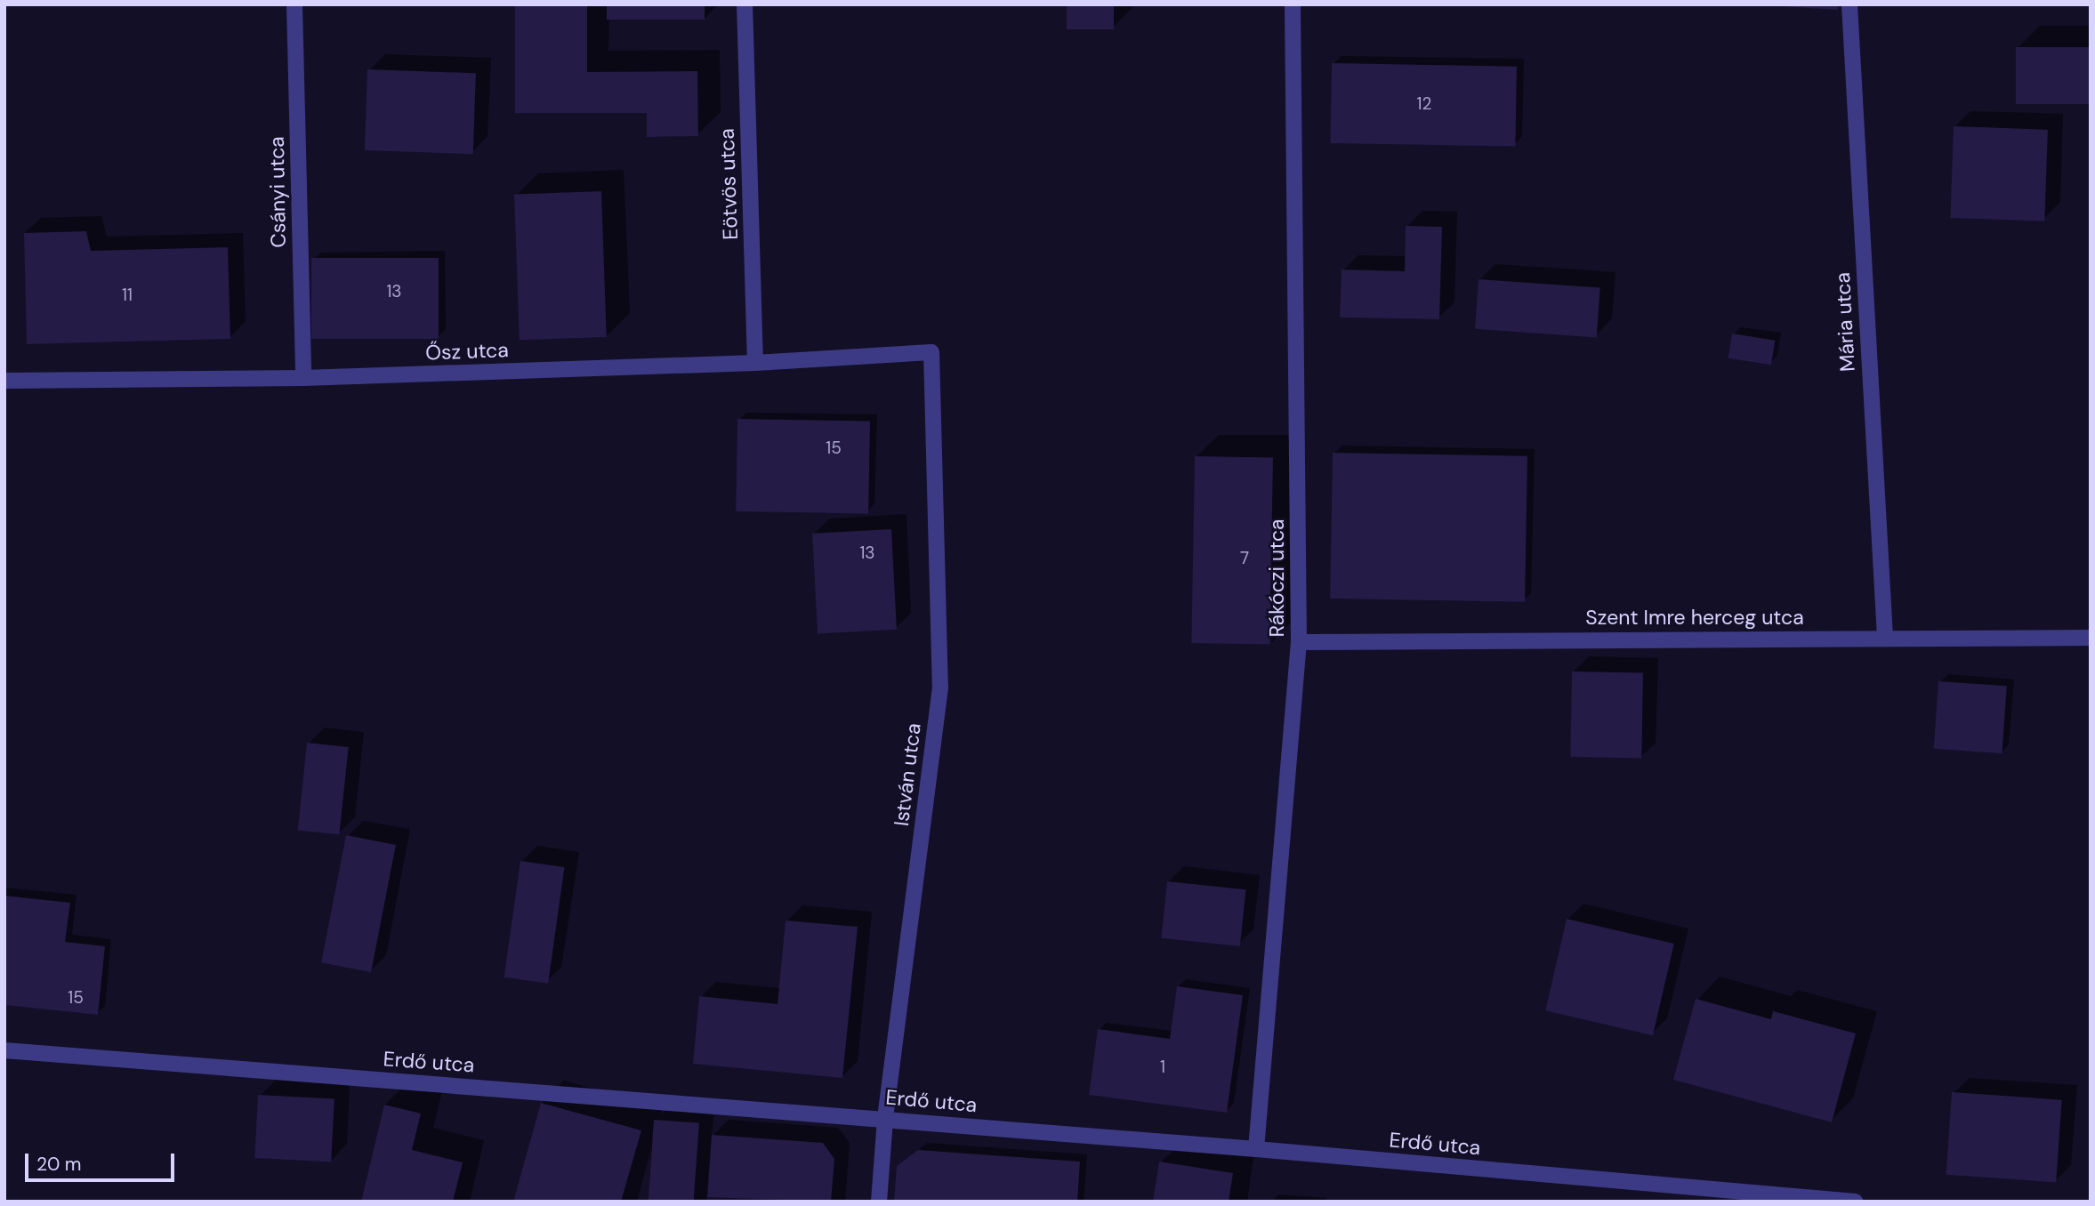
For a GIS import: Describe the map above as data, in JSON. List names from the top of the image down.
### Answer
{
  "streets": {
    "street": [
      "Eötvös utca",
      "Csányi utca",
      "Mária utca",
      "Ősz utca",
      "Rákóczi utca",
      "Szent Imre herceg utca",
      "István utca",
      "Erdő utca"
    ]
  },
  "crossings": [
    ["Eötvös utca", "Ősz utca"],
    ["Csányi utca", "Ősz utca"],
    ["Mária utca", "Szent Imre herceg utca"],
    ["Ősz utca", "István utca"],
    ["Rákóczi utca", "Szent Imre herceg utca"],
    ["Rákóczi utca", "Erdő utca"],
    ["István utca", "Erdő utca"]
  ],
  "house_numbers": [
    "12",
    "13",
    "11",
    "15",
    "13",
    "7",
    "15",
    "1"
  ],
  "scale_bar": "20 m"
}
